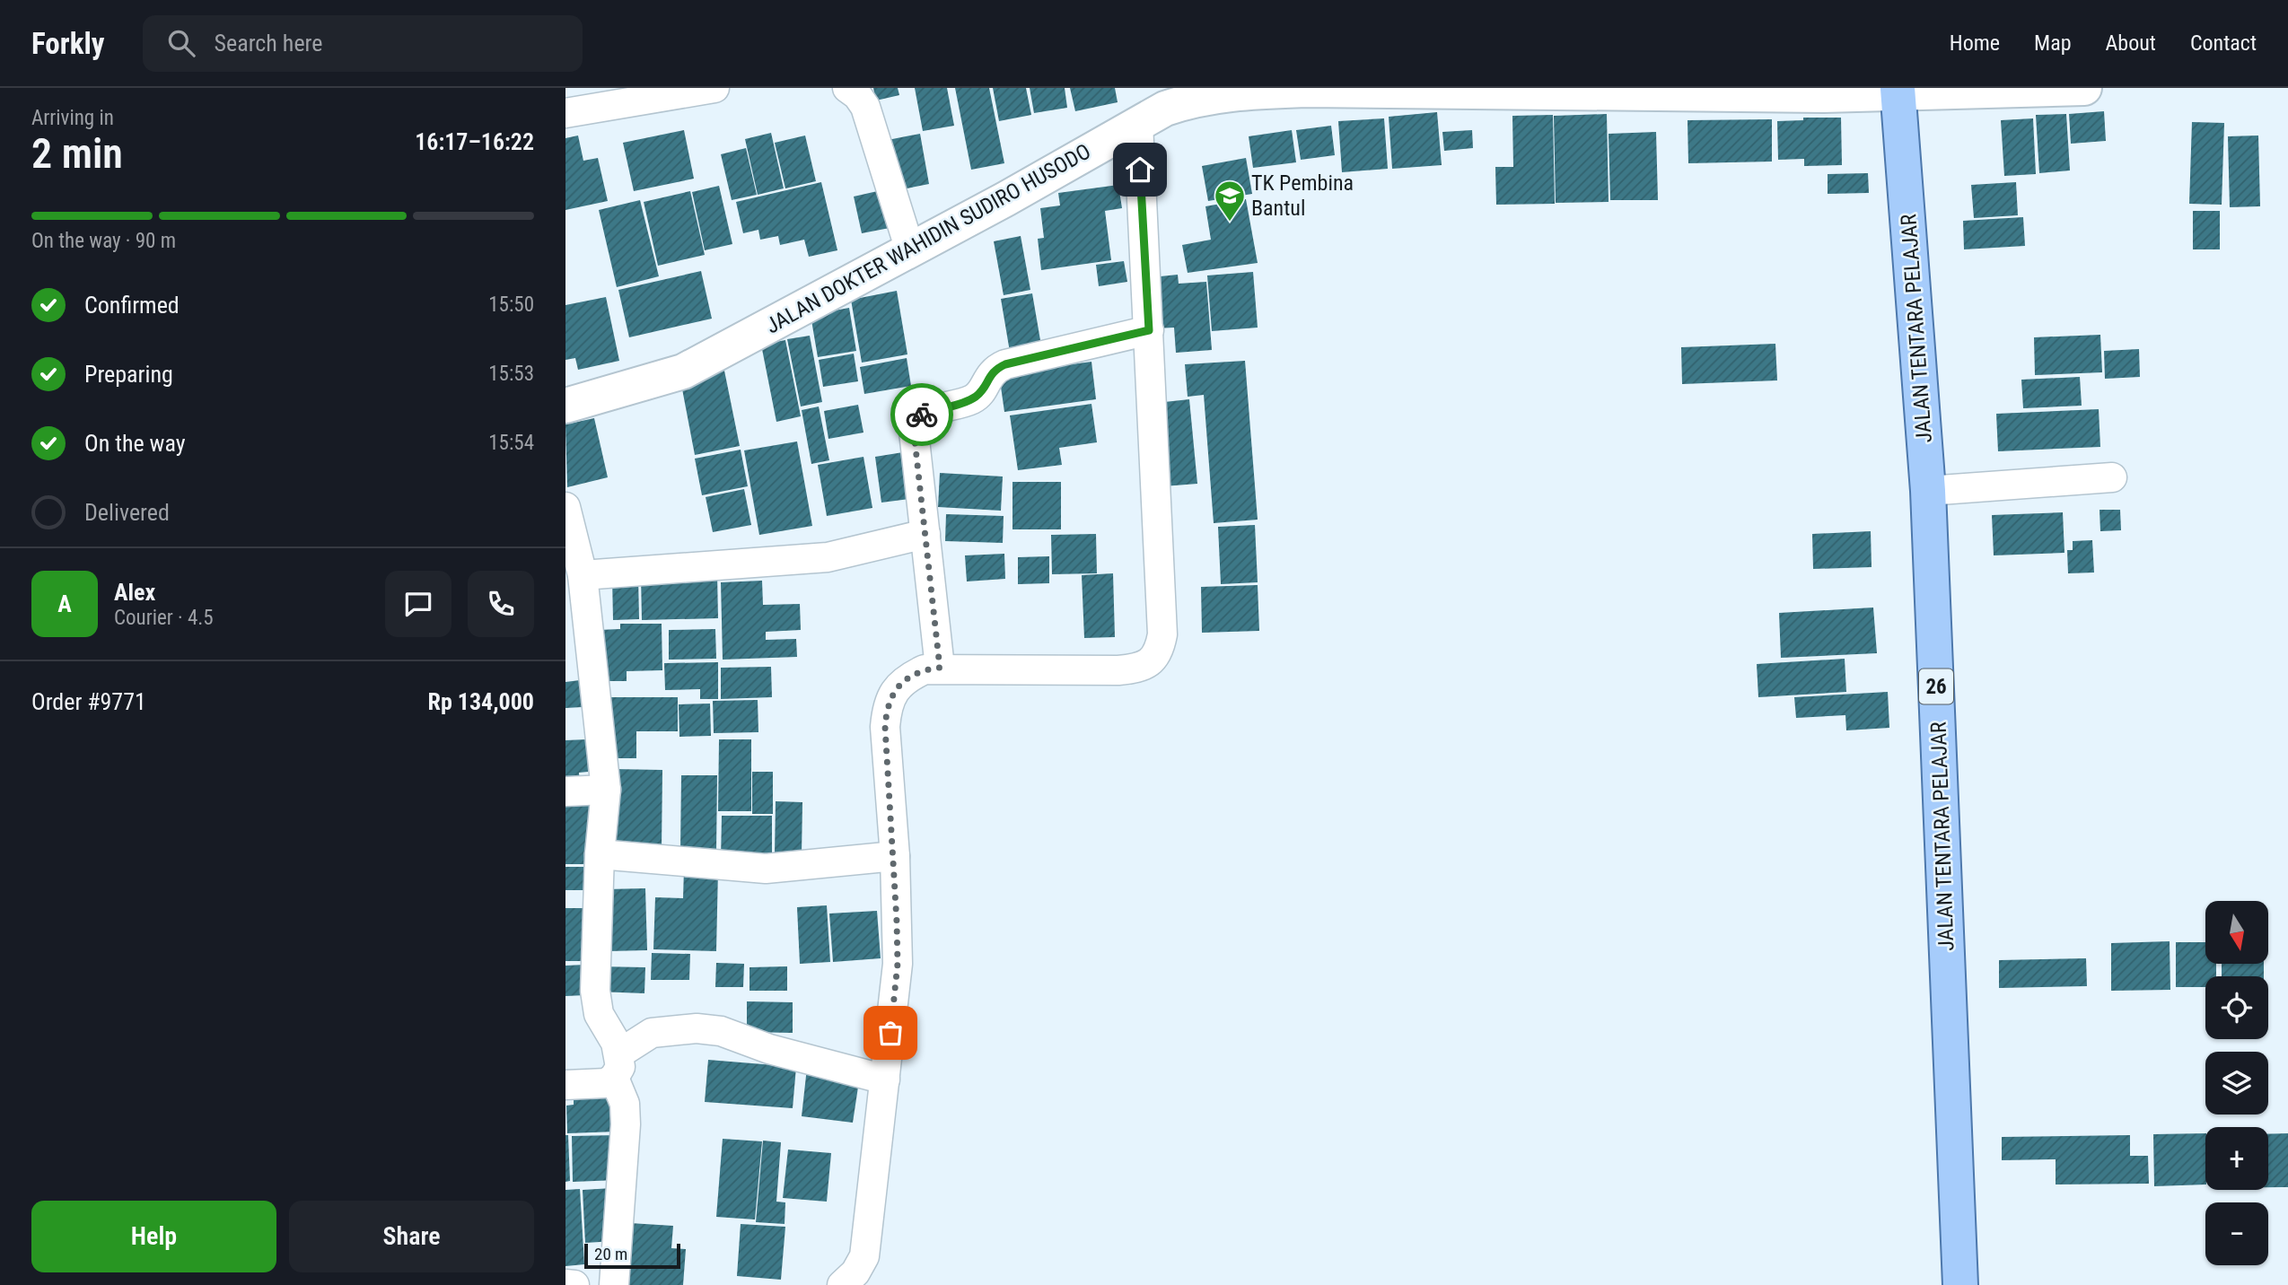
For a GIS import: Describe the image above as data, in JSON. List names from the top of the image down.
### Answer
{
  "streets": {
    "main road": ["JALAN DOKTER WAHIDIN SUDIRO HUSODO", "JALAN TENTARA PELAJAR", "26"]
  },
  "crossings": [
    ["JALAN DOKTER WAHIDIN SUDIRO HUSODO", "JALAN TENTARA PELAJAR"]
  ],
  "places": {
    "school or university": ["TK Pembina Bantul"]
  },
  "scale_bar": "20 m",
  "north": "bottom",
  "page": {
    "header": "Forkly",
    "search": "Search here",
    "nav": [
      "Home",
      "Map",
      "About",
      "Contact"
    ],
    "heading": ["2 min", "Arriving in", "16:17–16:22"],
    "panel": [
      "Alex",
      "Courier · 4.5",
      "Order #9771",
      "Rp 134,000"
    ],
    "bar": "On the way · 90 m",
    "list": [
      ["Confirmed", "15:50"],
      ["Preparing", "15:53"],
      ["On the way", "15:54"],
      "Delivered"
    ],
    "round": "A",
    "map_buttons": ["+", "−"],
    "buttons": ["Help", "Share"],
    "scale": "20 m"
  }
}
